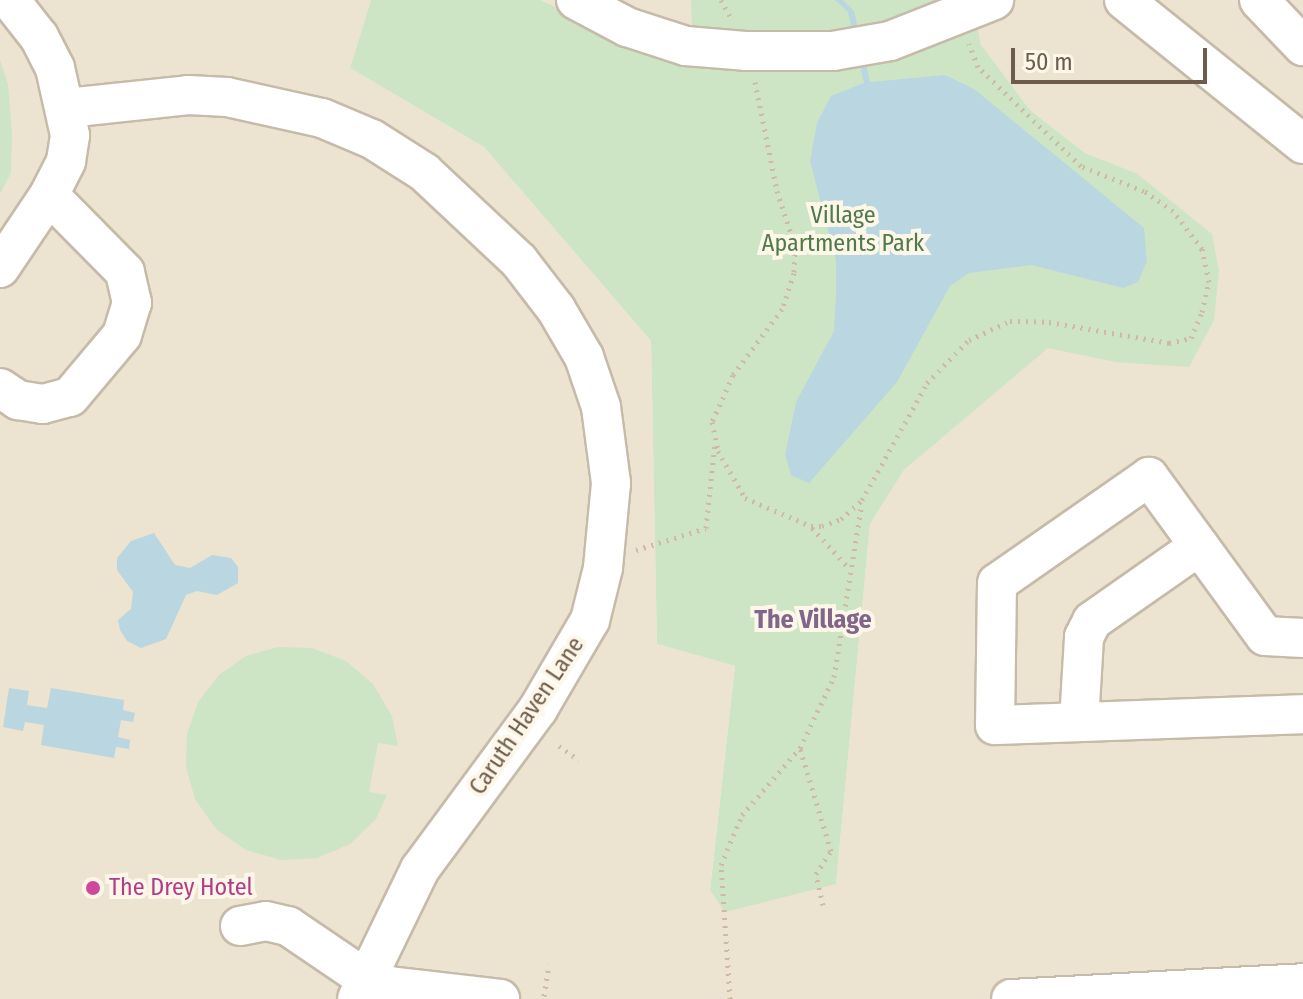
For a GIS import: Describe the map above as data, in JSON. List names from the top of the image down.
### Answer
{
  "streets": {
    "street": ["Caruth Haven Lane"]
  },
  "districts": ["The Village"],
  "parks": ["Village Apartments Park"],
  "places": ["The Drey Hotel"],
  "scale_bar": "50 m"
}
